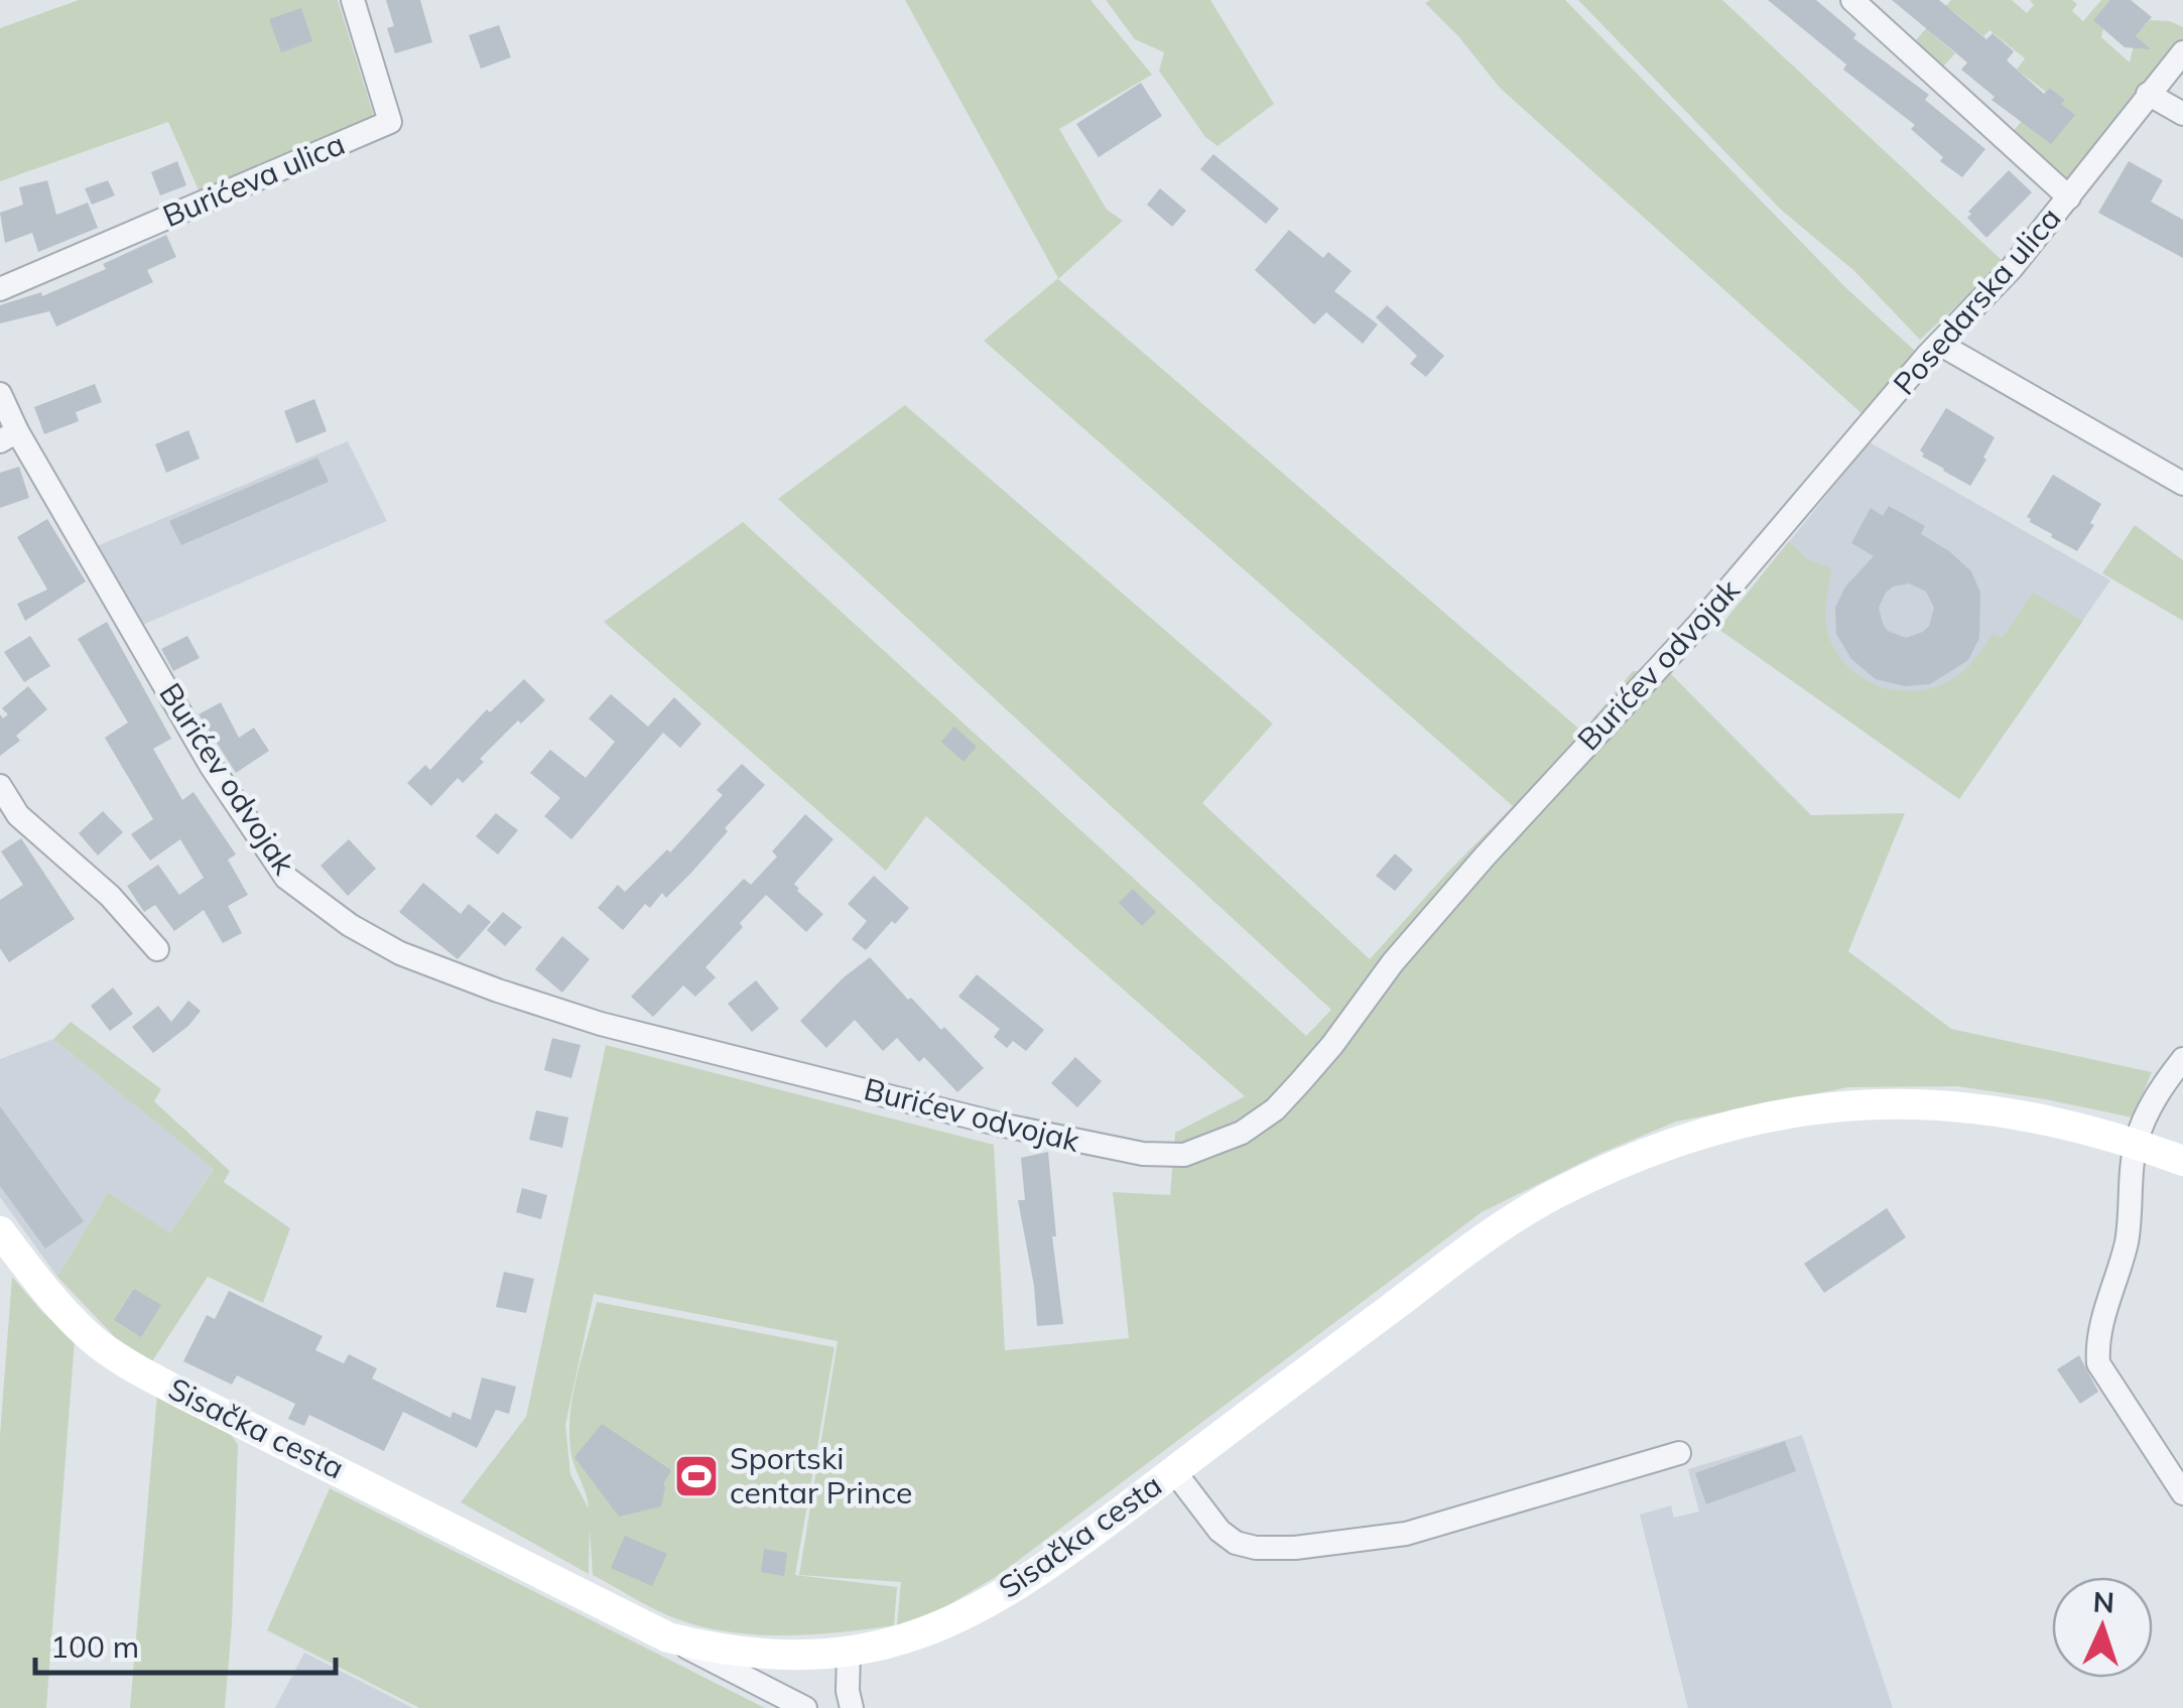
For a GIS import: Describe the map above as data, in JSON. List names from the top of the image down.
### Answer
{
  "streets": {
    "main road": ["Sisačka cesta"],
    "street": ["Burićeva ulica", "Posedarska ulica", "Burićev odvojak"]
  },
  "crossings": [
    ["Posedarska ulica", "Burićev odvojak"]
  ],
  "places": {
    "sports": ["Sportski centar Prince"]
  },
  "scale_bar": "100 m",
  "north": "top"
}
